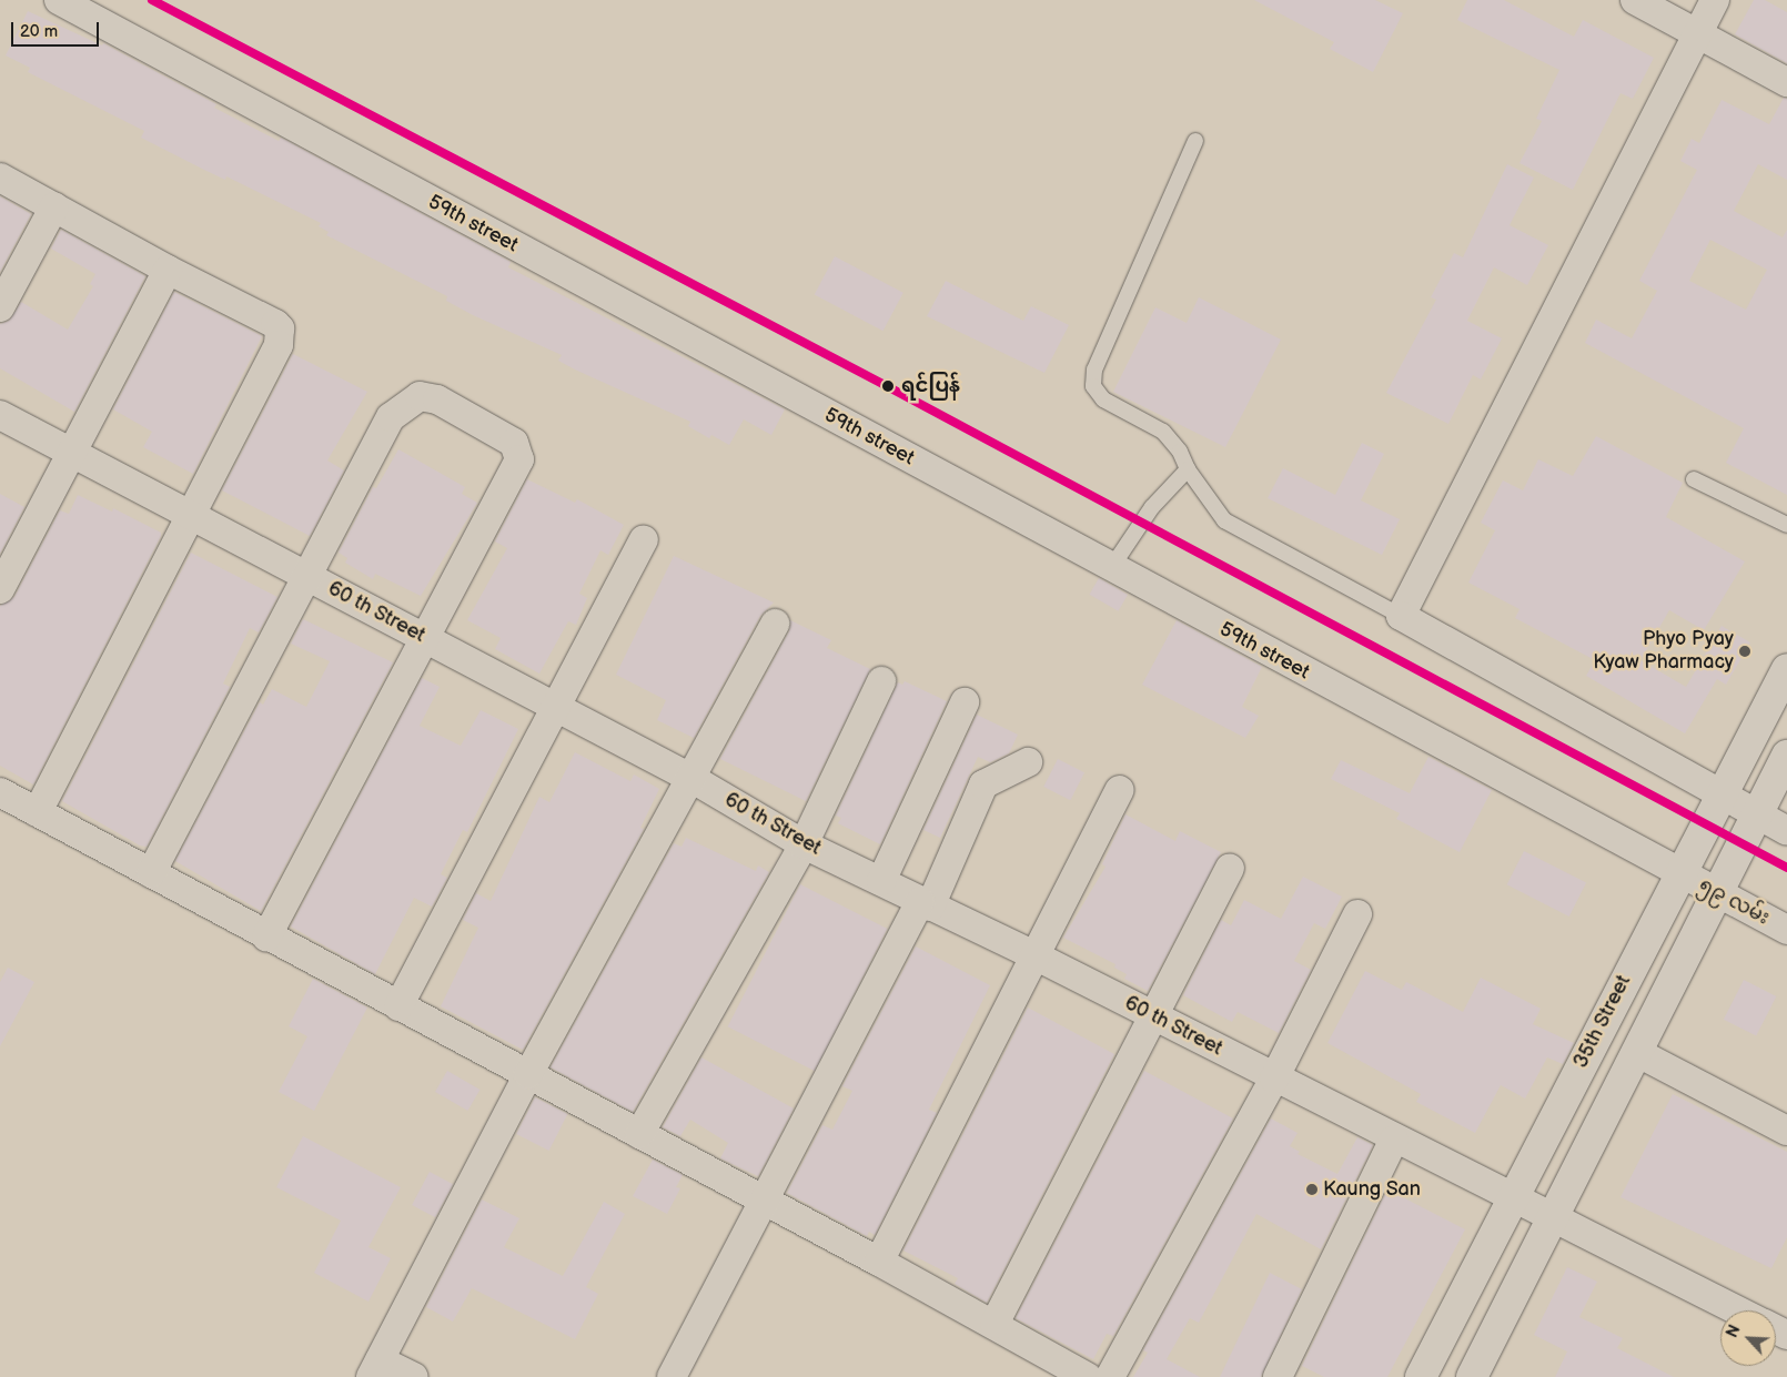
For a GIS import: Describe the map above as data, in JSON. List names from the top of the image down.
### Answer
{
  "streets": {
    "main road": ["35th Street"],
    "street": ["59th street", "60 th Street", "၅၉ လမ်း"]
  },
  "crossings": [
    ["59th street", "၅၉ လမ်း"],
    ["59th street", "35th Street"],
    ["60 th Street", "35th Street"],
    ["၅၉ လမ်း", "35th Street"]
  ],
  "places": ["ရင်ပြန်", "Phyo Pyay Kyaw Pharmacy", "Kaung San"],
  "scale_bar": "20 m",
  "north": "top left"
}
